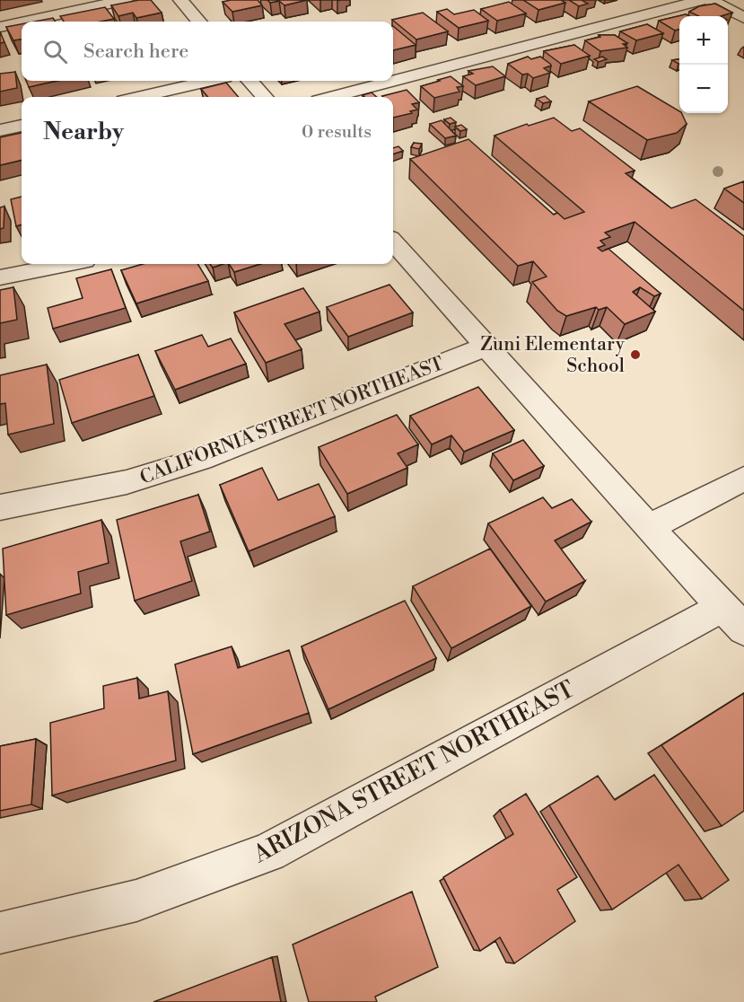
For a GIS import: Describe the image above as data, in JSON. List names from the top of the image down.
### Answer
{
  "streets": {
    "street": ["CALIFORNIA STREET NORTHEAST", "ARIZONA STREET NORTHEAST"]
  },
  "places": ["Zuni Elementary School"],
  "page": {
    "map_buttons": ["+", "−"],
    "search": "Search here",
    "heading": ["Nearby", "0 results"]
  }
}
